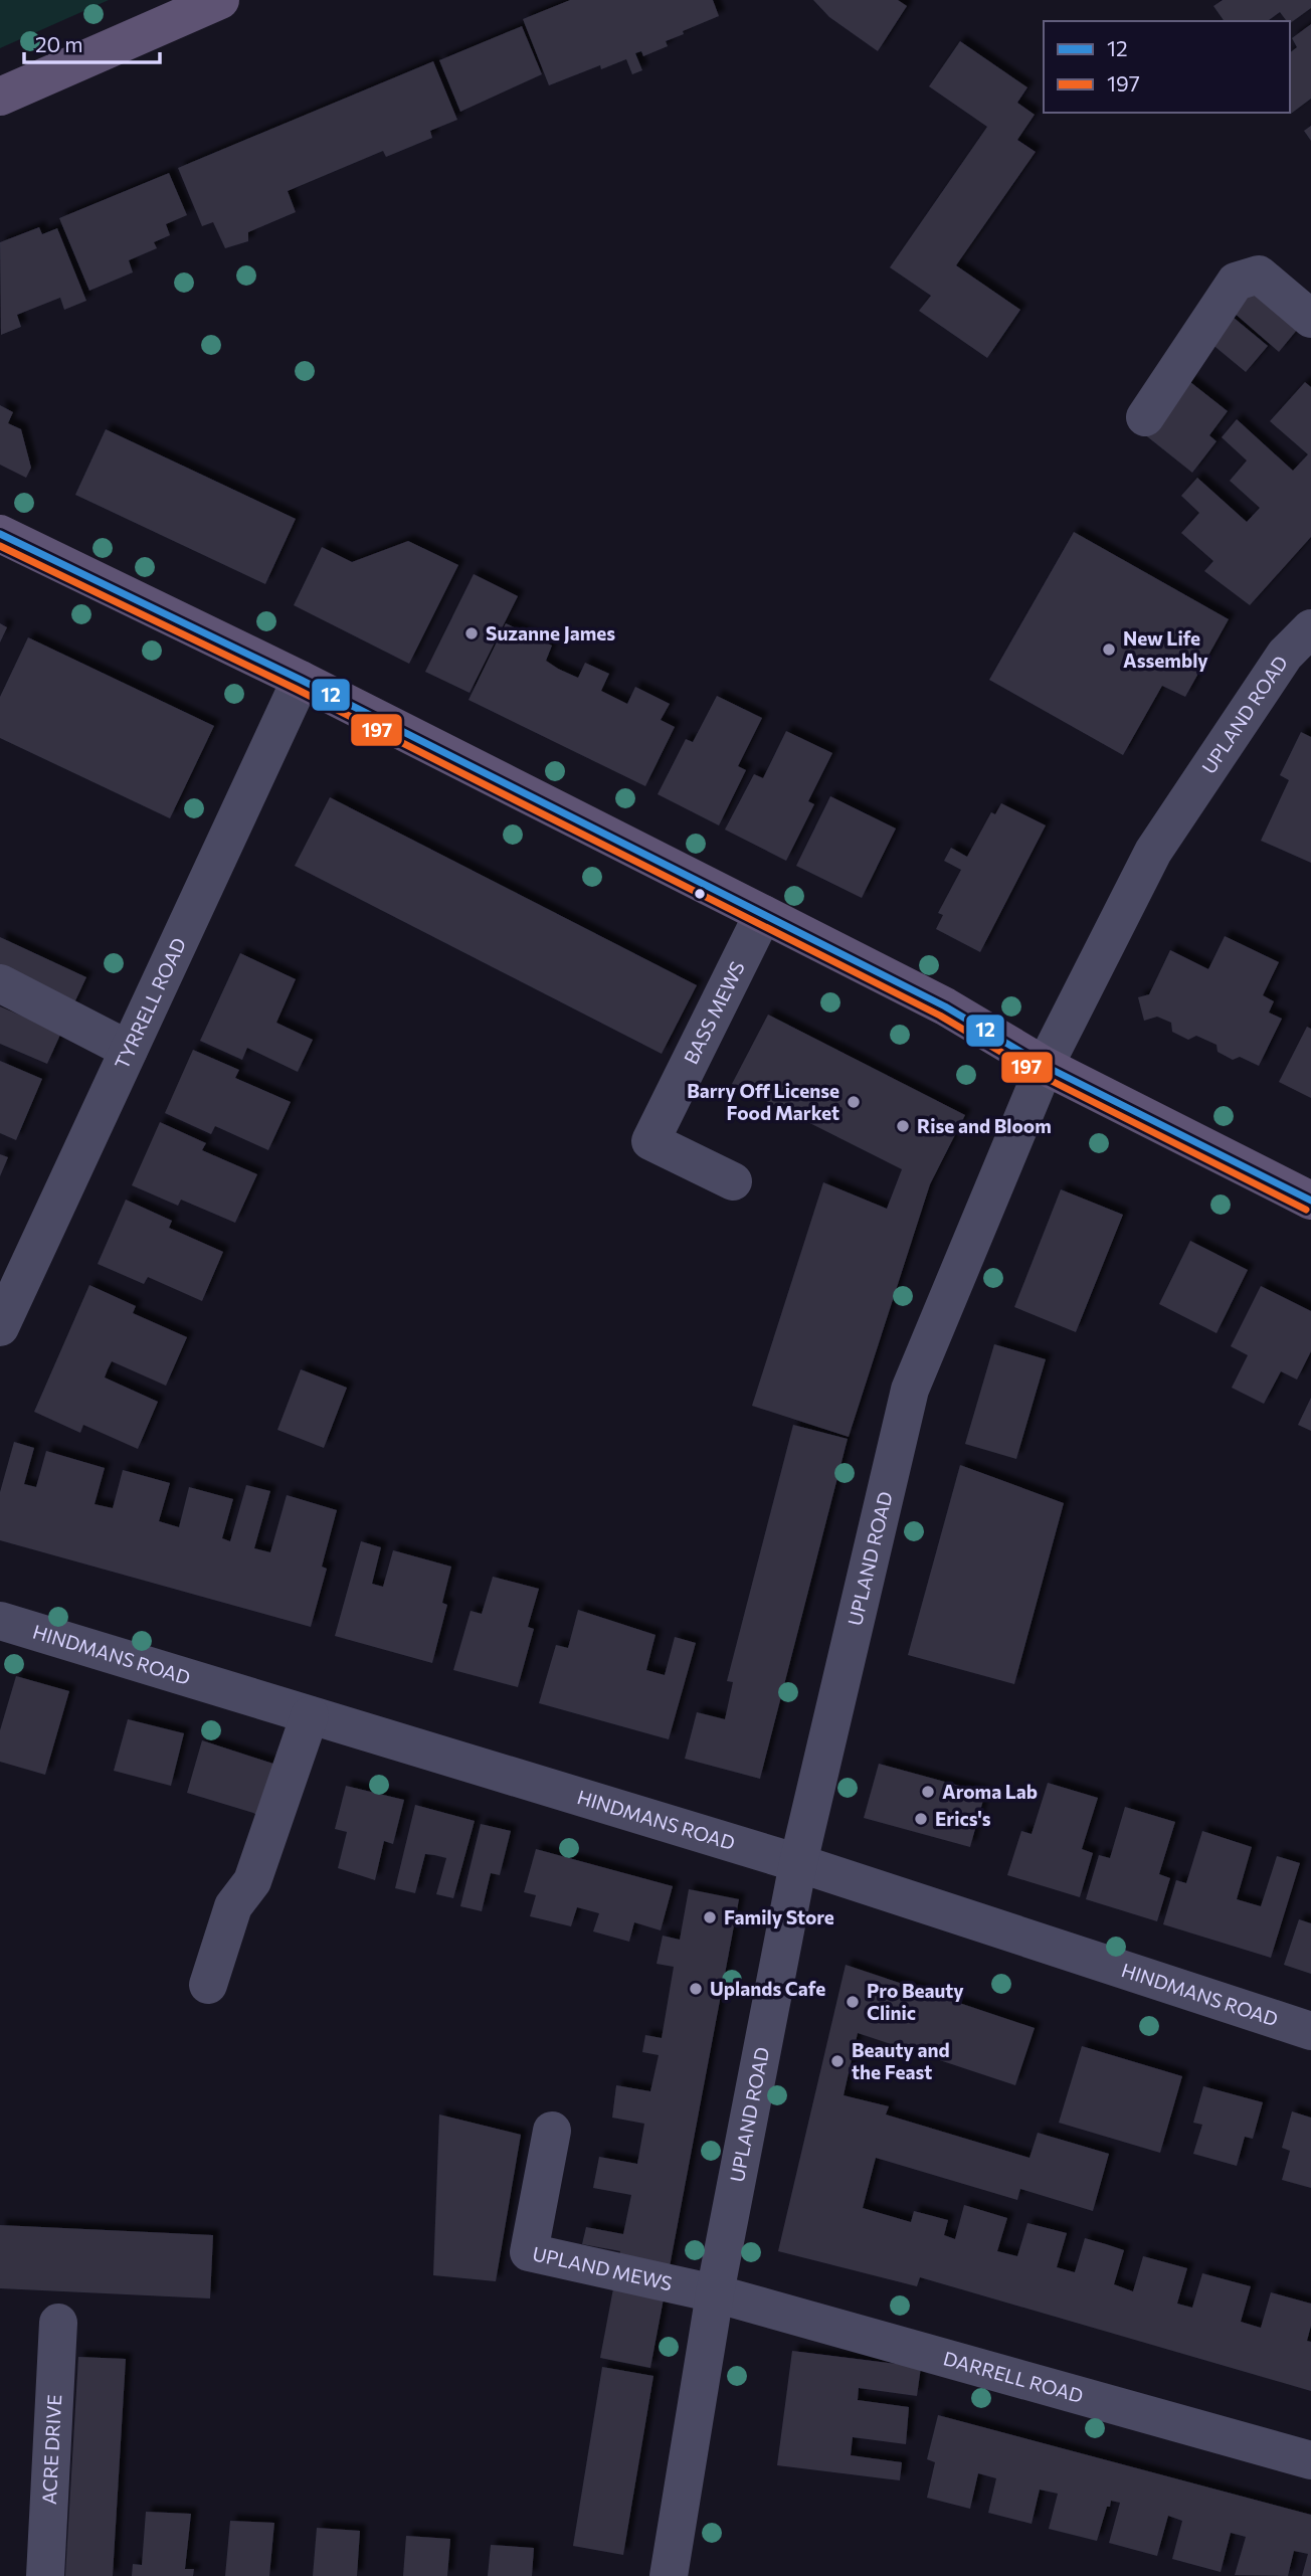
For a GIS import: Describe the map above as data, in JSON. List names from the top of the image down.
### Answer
{
  "streets": {
    "street": [
      "UPLAND ROAD",
      "TYRRELL ROAD",
      "BASS MEWS",
      "HINDMANS ROAD",
      "UPLAND MEWS",
      "DARRELL ROAD",
      "ACRE DRIVE"
    ]
  },
  "crossings": [
    ["UPLAND ROAD", "HINDMANS ROAD"],
    ["UPLAND ROAD", "UPLAND MEWS"],
    ["UPLAND ROAD", "DARRELL ROAD"],
    ["UPLAND MEWS", "DARRELL ROAD"]
  ],
  "places": [
    "Suzanne James",
    "New Life Assembly",
    "Barry Off License Food Market",
    "Rise and Bloom",
    "Aroma Lab",
    "Erics's",
    "Family Store",
    "Uplands Cafe",
    "Pro Beauty Clinic",
    "Beauty and the Feast"
  ],
  "lines": ["transit line 12", "transit line 197"],
  "legend": ["12", "197"],
  "scale_bar": "20 m"
}
